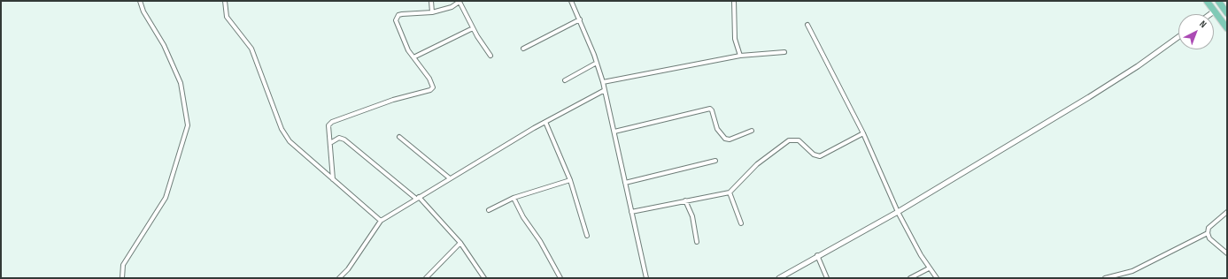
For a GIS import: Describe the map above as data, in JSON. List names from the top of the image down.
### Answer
{
  "north": "top right"
}
